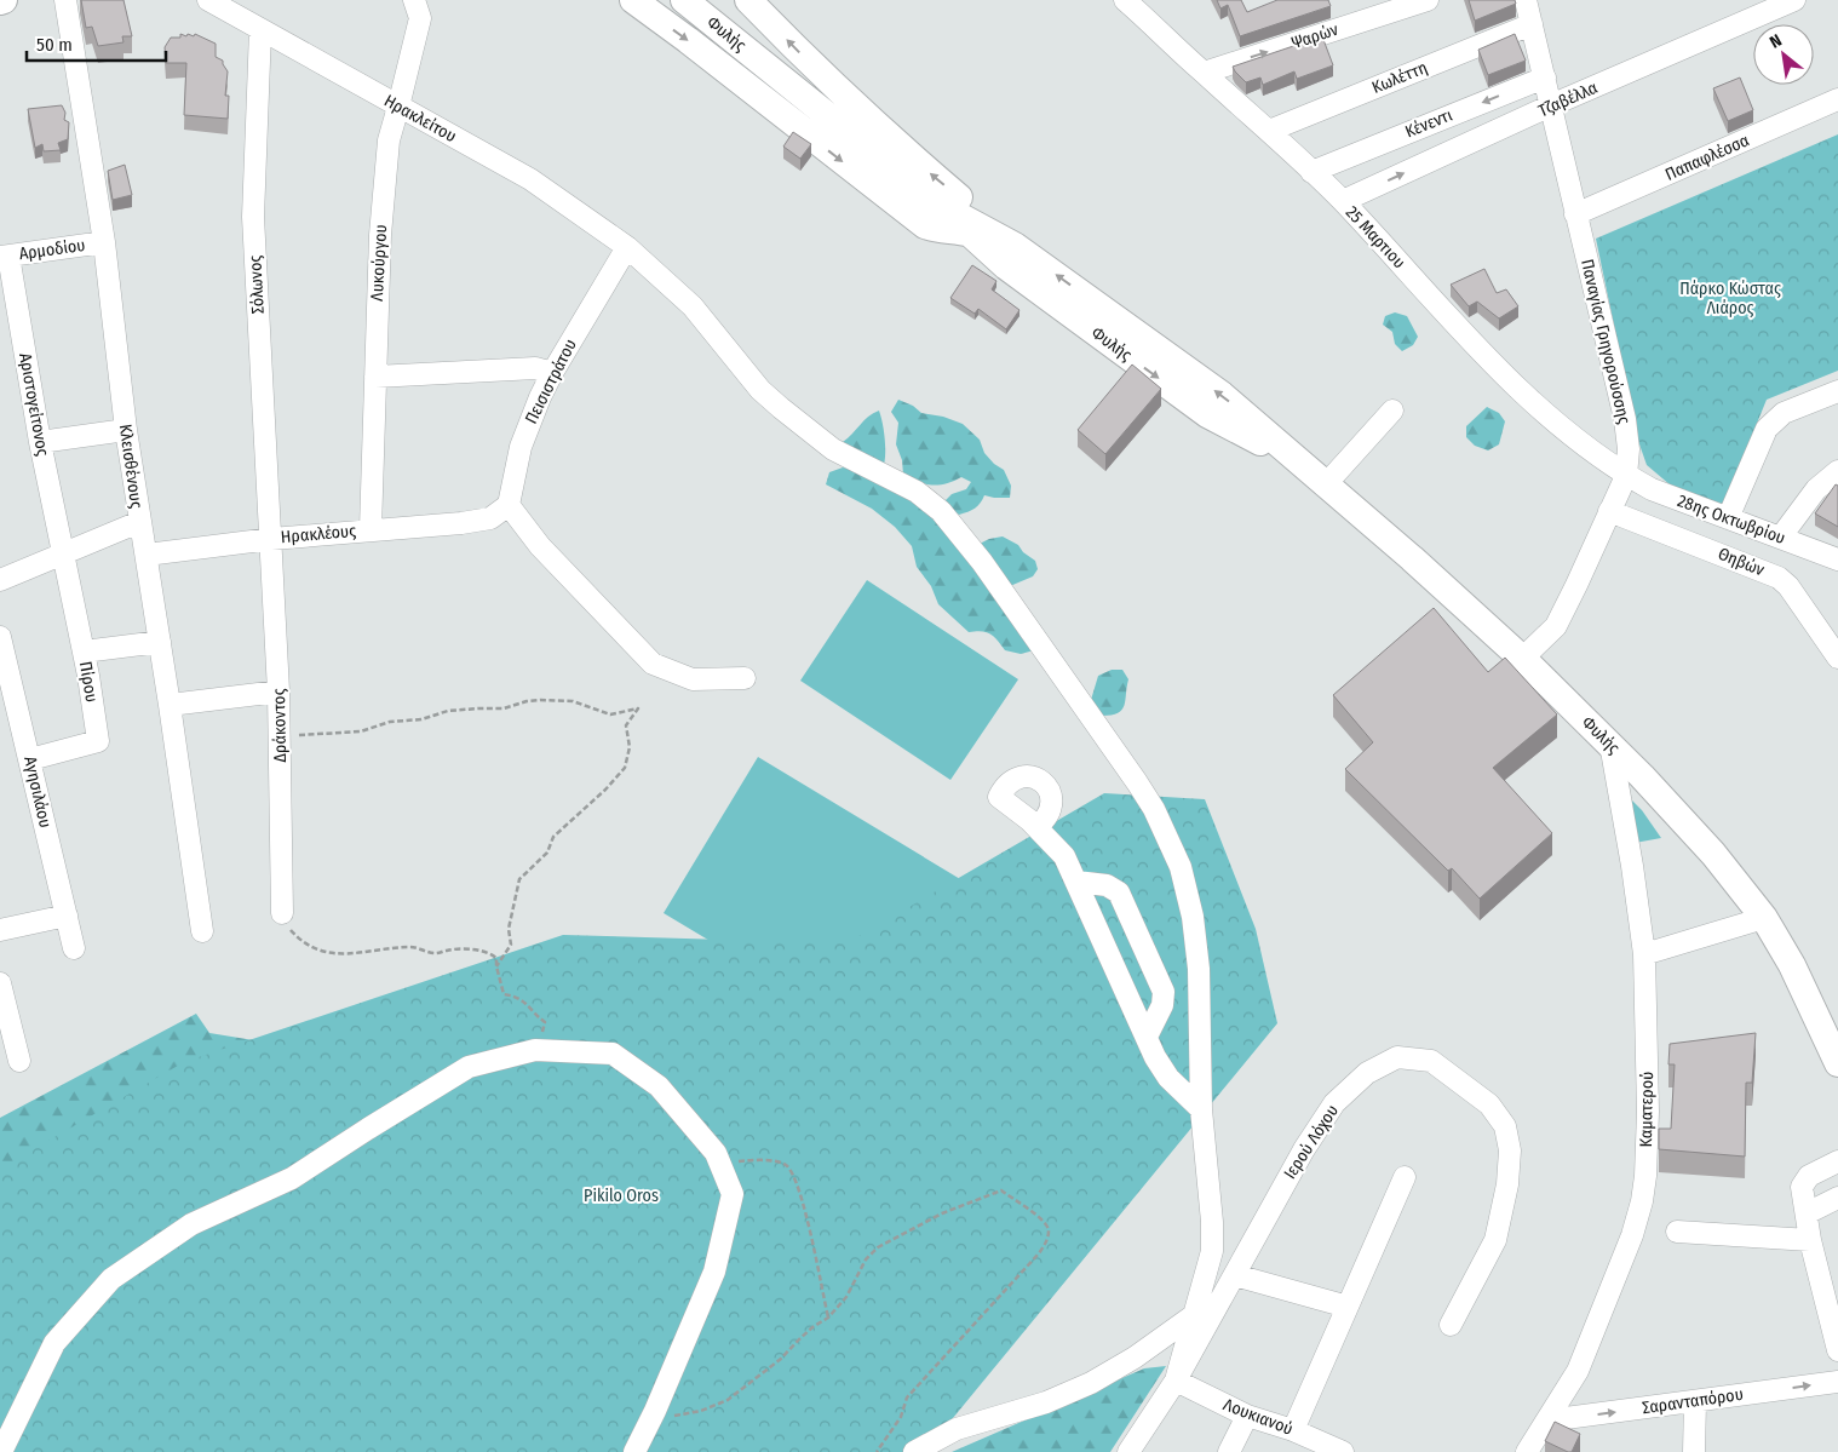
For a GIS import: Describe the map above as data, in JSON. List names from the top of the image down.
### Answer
{
  "streets": {
    "main road": ["Φυλής"],
    "street": [
      "Ψαρών",
      "Κωλέττη",
      "Τζαβέλλα",
      "Ηρακλείτου",
      "Κένεντι",
      "Παπαφλέσσα",
      "25 Μαρτιου",
      "Αρμοδίου",
      "Λυκούργου",
      "Σόλωνος",
      "Παναγίας Γρηγορούσσης",
      "Πεισιστράτου",
      "Αριστογείτονος",
      "Κλεισθένους",
      "28ης Οκτωβρίου",
      "Ηρακλέους",
      "Θηβών",
      "Πίρου",
      "Δράκοντος",
      "Αγησιλάου",
      "Καματερού",
      "Ιερού Λόχου",
      "Σαρανταπόρου",
      "Λουκιανού"
    ]
  },
  "crossings": [
    ["Φυλής", "Παναγίας Γρηγορούσσης"],
    ["Φυλής", "Καματερού"],
    ["Ψαρών", "25 Μαρτιου"],
    ["Κωλέττη", "25 Μαρτιου"],
    ["Κωλέττη", "Παναγίας Γρηγορούσσης"],
    ["Τζαβέλλα", "25 Μαρτιου"],
    ["Τζαβέλλα", "Παναγίας Γρηγορούσσης"],
    ["Ηρακλείτου", "Λυκούργου"],
    ["Ηρακλείτου", "Σόλωνος"],
    ["Ηρακλείτου", "Πεισιστράτου"],
    ["Ηρακλείτου", "Ιερού Λόχου"],
    ["Ηρακλείτου", "Λουκιανού"],
    ["Κένεντι", "25 Μαρτιου"],
    ["Κένεντι", "Παναγίας Γρηγορούσσης"],
    ["Παπαφλέσσα", "Παναγίας Γρηγορούσσης"],
    ["25 Μαρτιου", "Παναγίας Γρηγορούσσης"],
    ["25 Μαρτιου", "28ης Οκτωβρίου"],
    ["Αρμοδίου", "Αριστογείτονος"],
    ["Αρμοδίου", "Κλεισθένους"],
    ["Λυκούργου", "Ηρακλέους"],
    ["Σόλωνος", "Ηρακλέους"],
    ["Σόλωνος", "Δράκοντος"],
    ["Παναγίας Γρηγορούσσης", "28ης Οκτωβρίου"],
    ["Παναγίας Γρηγορούσσης", "Θηβών"],
    ["Πεισιστράτου", "Ηρακλέους"],
    ["Αριστογείτονος", "Πίρου"],
    ["Κλεισθένους", "Ηρακλέους"],
    ["Ηρακλέους", "Δράκοντος"],
    ["Πίρου", "Αγησιλάου"],
    ["Καματερού", "Σαρανταπόρου"],
    ["Ιερού Λόχου", "Λουκιανού"]
  ],
  "one_way": ["Ψαρών", "Τζαβέλλα", "Κένεντι"],
  "parks": ["Πάρκο Κώστας Λιάρος", "Pikilo Oros"],
  "scale_bar": "50 m",
  "north": "top left"
}
